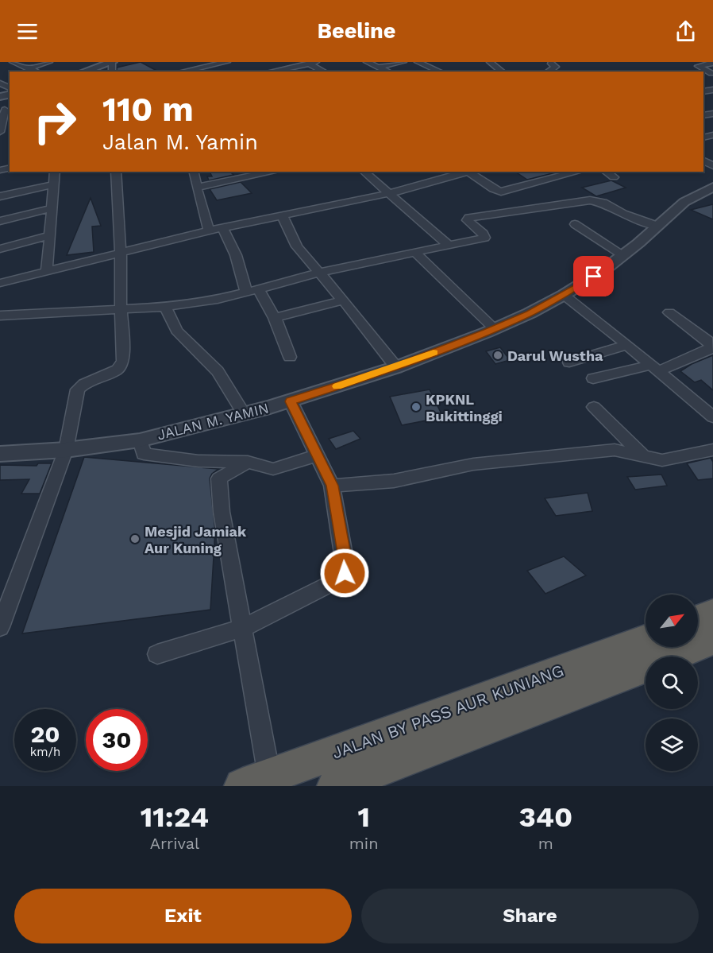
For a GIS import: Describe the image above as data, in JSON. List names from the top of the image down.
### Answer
{
  "streets": {
    "highway": ["JALAN BY PASS AUR KUNIANG"],
    "street": ["JALAN M. YAMIN"]
  },
  "places": ["Darul Wustha", "KPKNL Bukittinggi", "Mesjid Jamiak Aur Kuning"],
  "north": "top right",
  "page": {
    "header": "Beeline",
    "turn": ["110 m", "Jalan M. Yamin"],
    "speed": "20 km/h",
    "limit": "30",
    "eta": [
      "11:24",
      "Arrival",
      "1",
      "min",
      "340",
      "m"
    ],
    "buttons": ["Exit", "Share"]
  }
}
